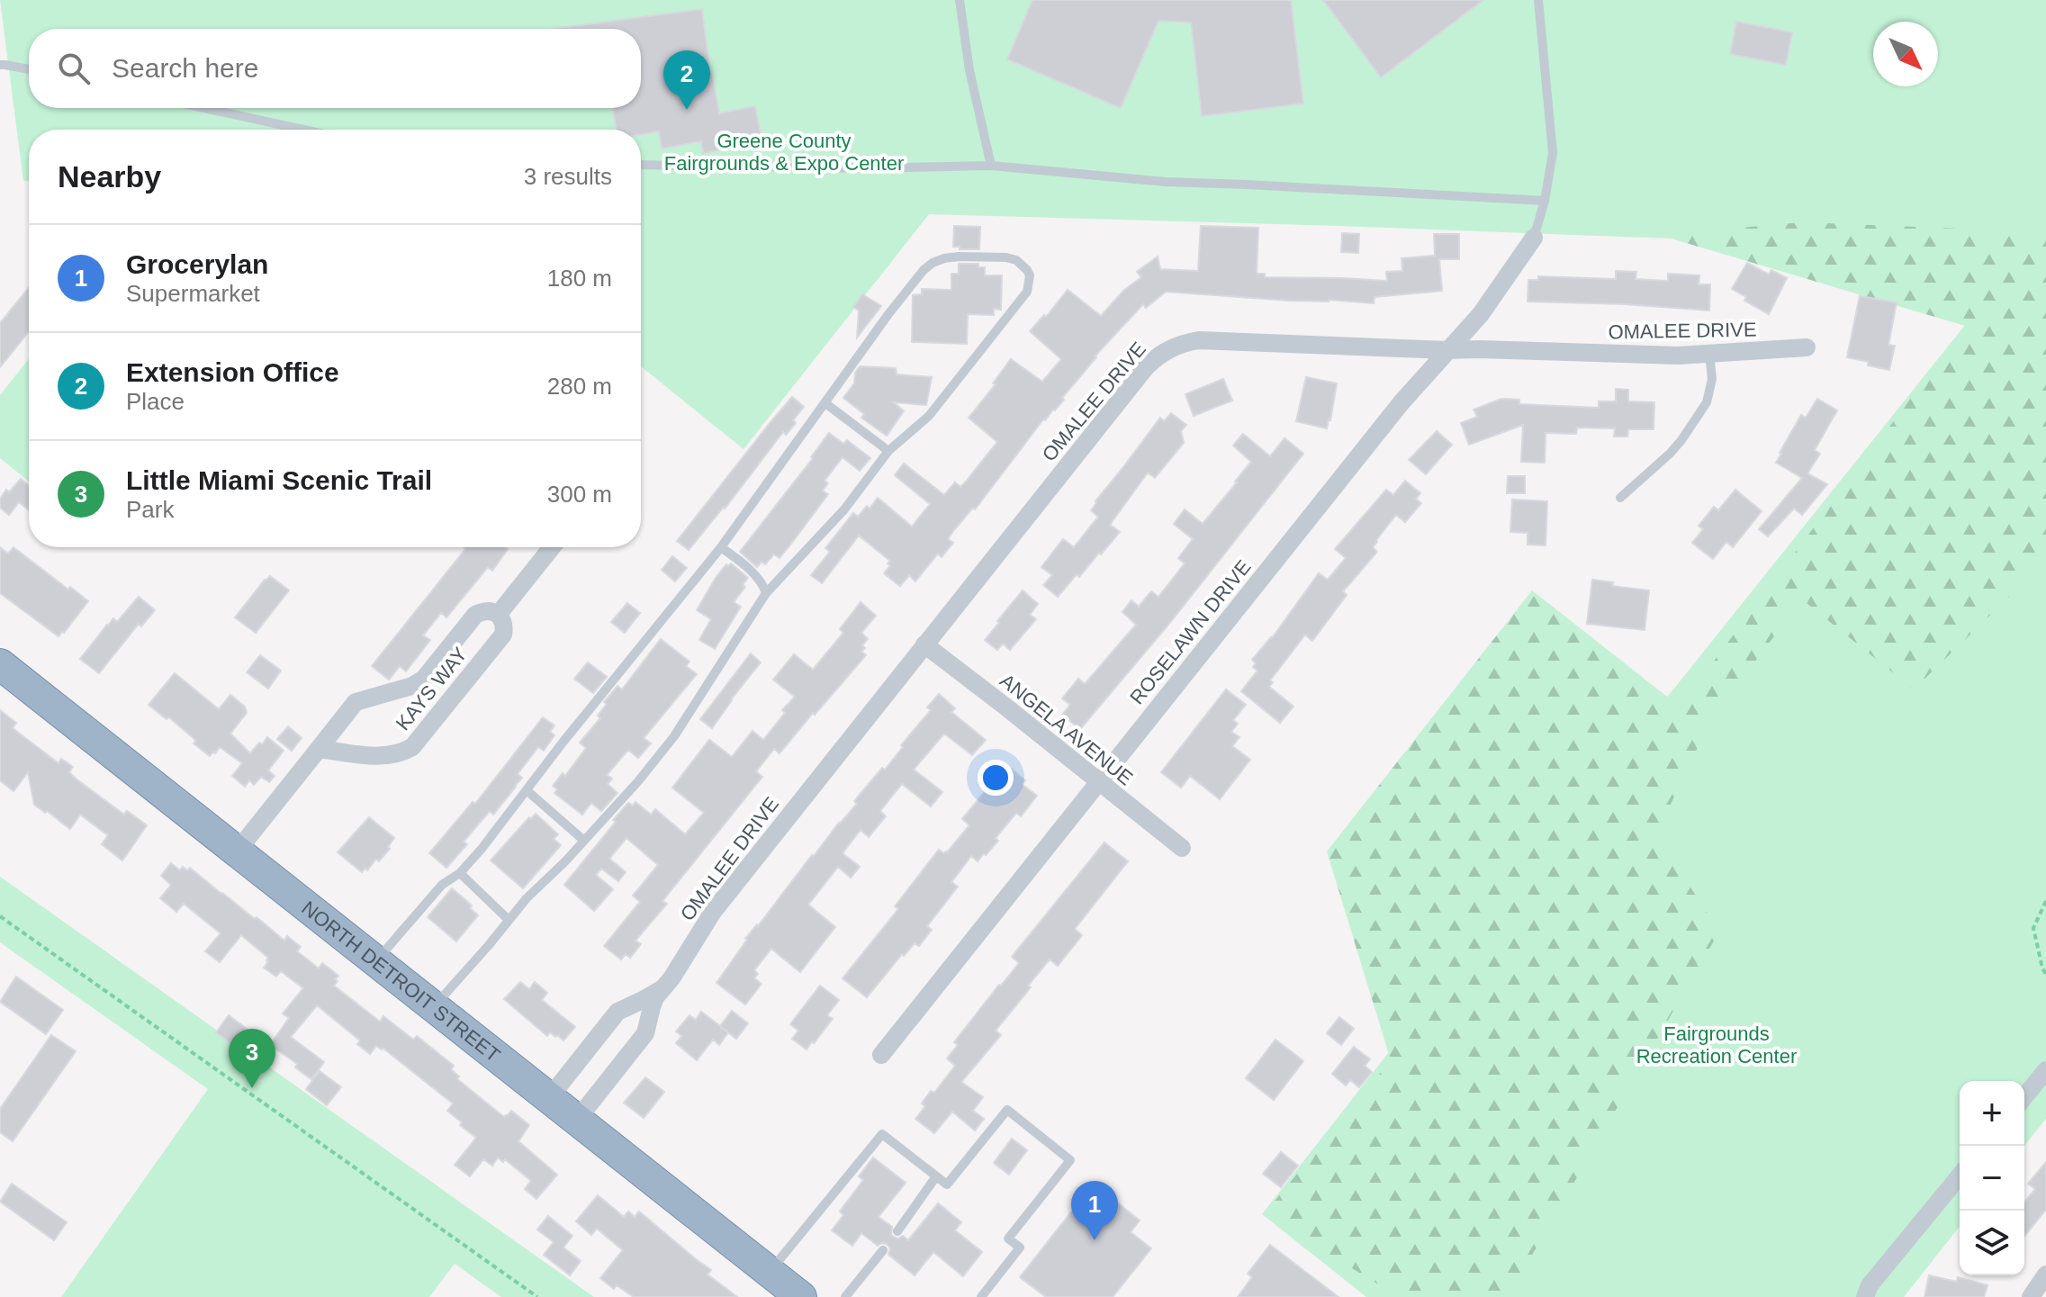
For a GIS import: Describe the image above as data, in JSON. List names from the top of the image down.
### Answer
{
  "streets": {
    "highway": ["NORTH DETROIT STREET"],
    "street": [
      "OMALEE DRIVE",
      "ROSELAWN DRIVE",
      "KAYS WAY",
      "ANGELA AVENUE"
    ]
  },
  "crossings": [
    ["OMALEE DRIVE", "ROSELAWN DRIVE"],
    ["OMALEE DRIVE", "ANGELA AVENUE"],
    ["OMALEE DRIVE", "NORTH DETROIT STREET"],
    ["ROSELAWN DRIVE", "ANGELA AVENUE"],
    ["KAYS WAY", "NORTH DETROIT STREET"]
  ],
  "parks": ["Greene County Fairgrounds & Expo Center", "Fairgrounds Recreation Center"],
  "north": "bottom right",
  "page": {
    "search": "Search here",
    "pins": ["2", "3", "1"],
    "heading": ["Nearby", "3 results"],
    "list": [
      {
        "mark": "1",
        "name": "Grocerylan",
        "note": "Supermarket",
        "value": "180 m"
      },
      {
        "mark": "2",
        "name": "Extension Office",
        "note": "Place",
        "value": "280 m"
      },
      {
        "mark": "3",
        "name": "Little Miami Scenic Trail",
        "note": "Park",
        "value": "300 m"
      }
    ],
    "map_buttons": ["+", "−"]
  }
}
